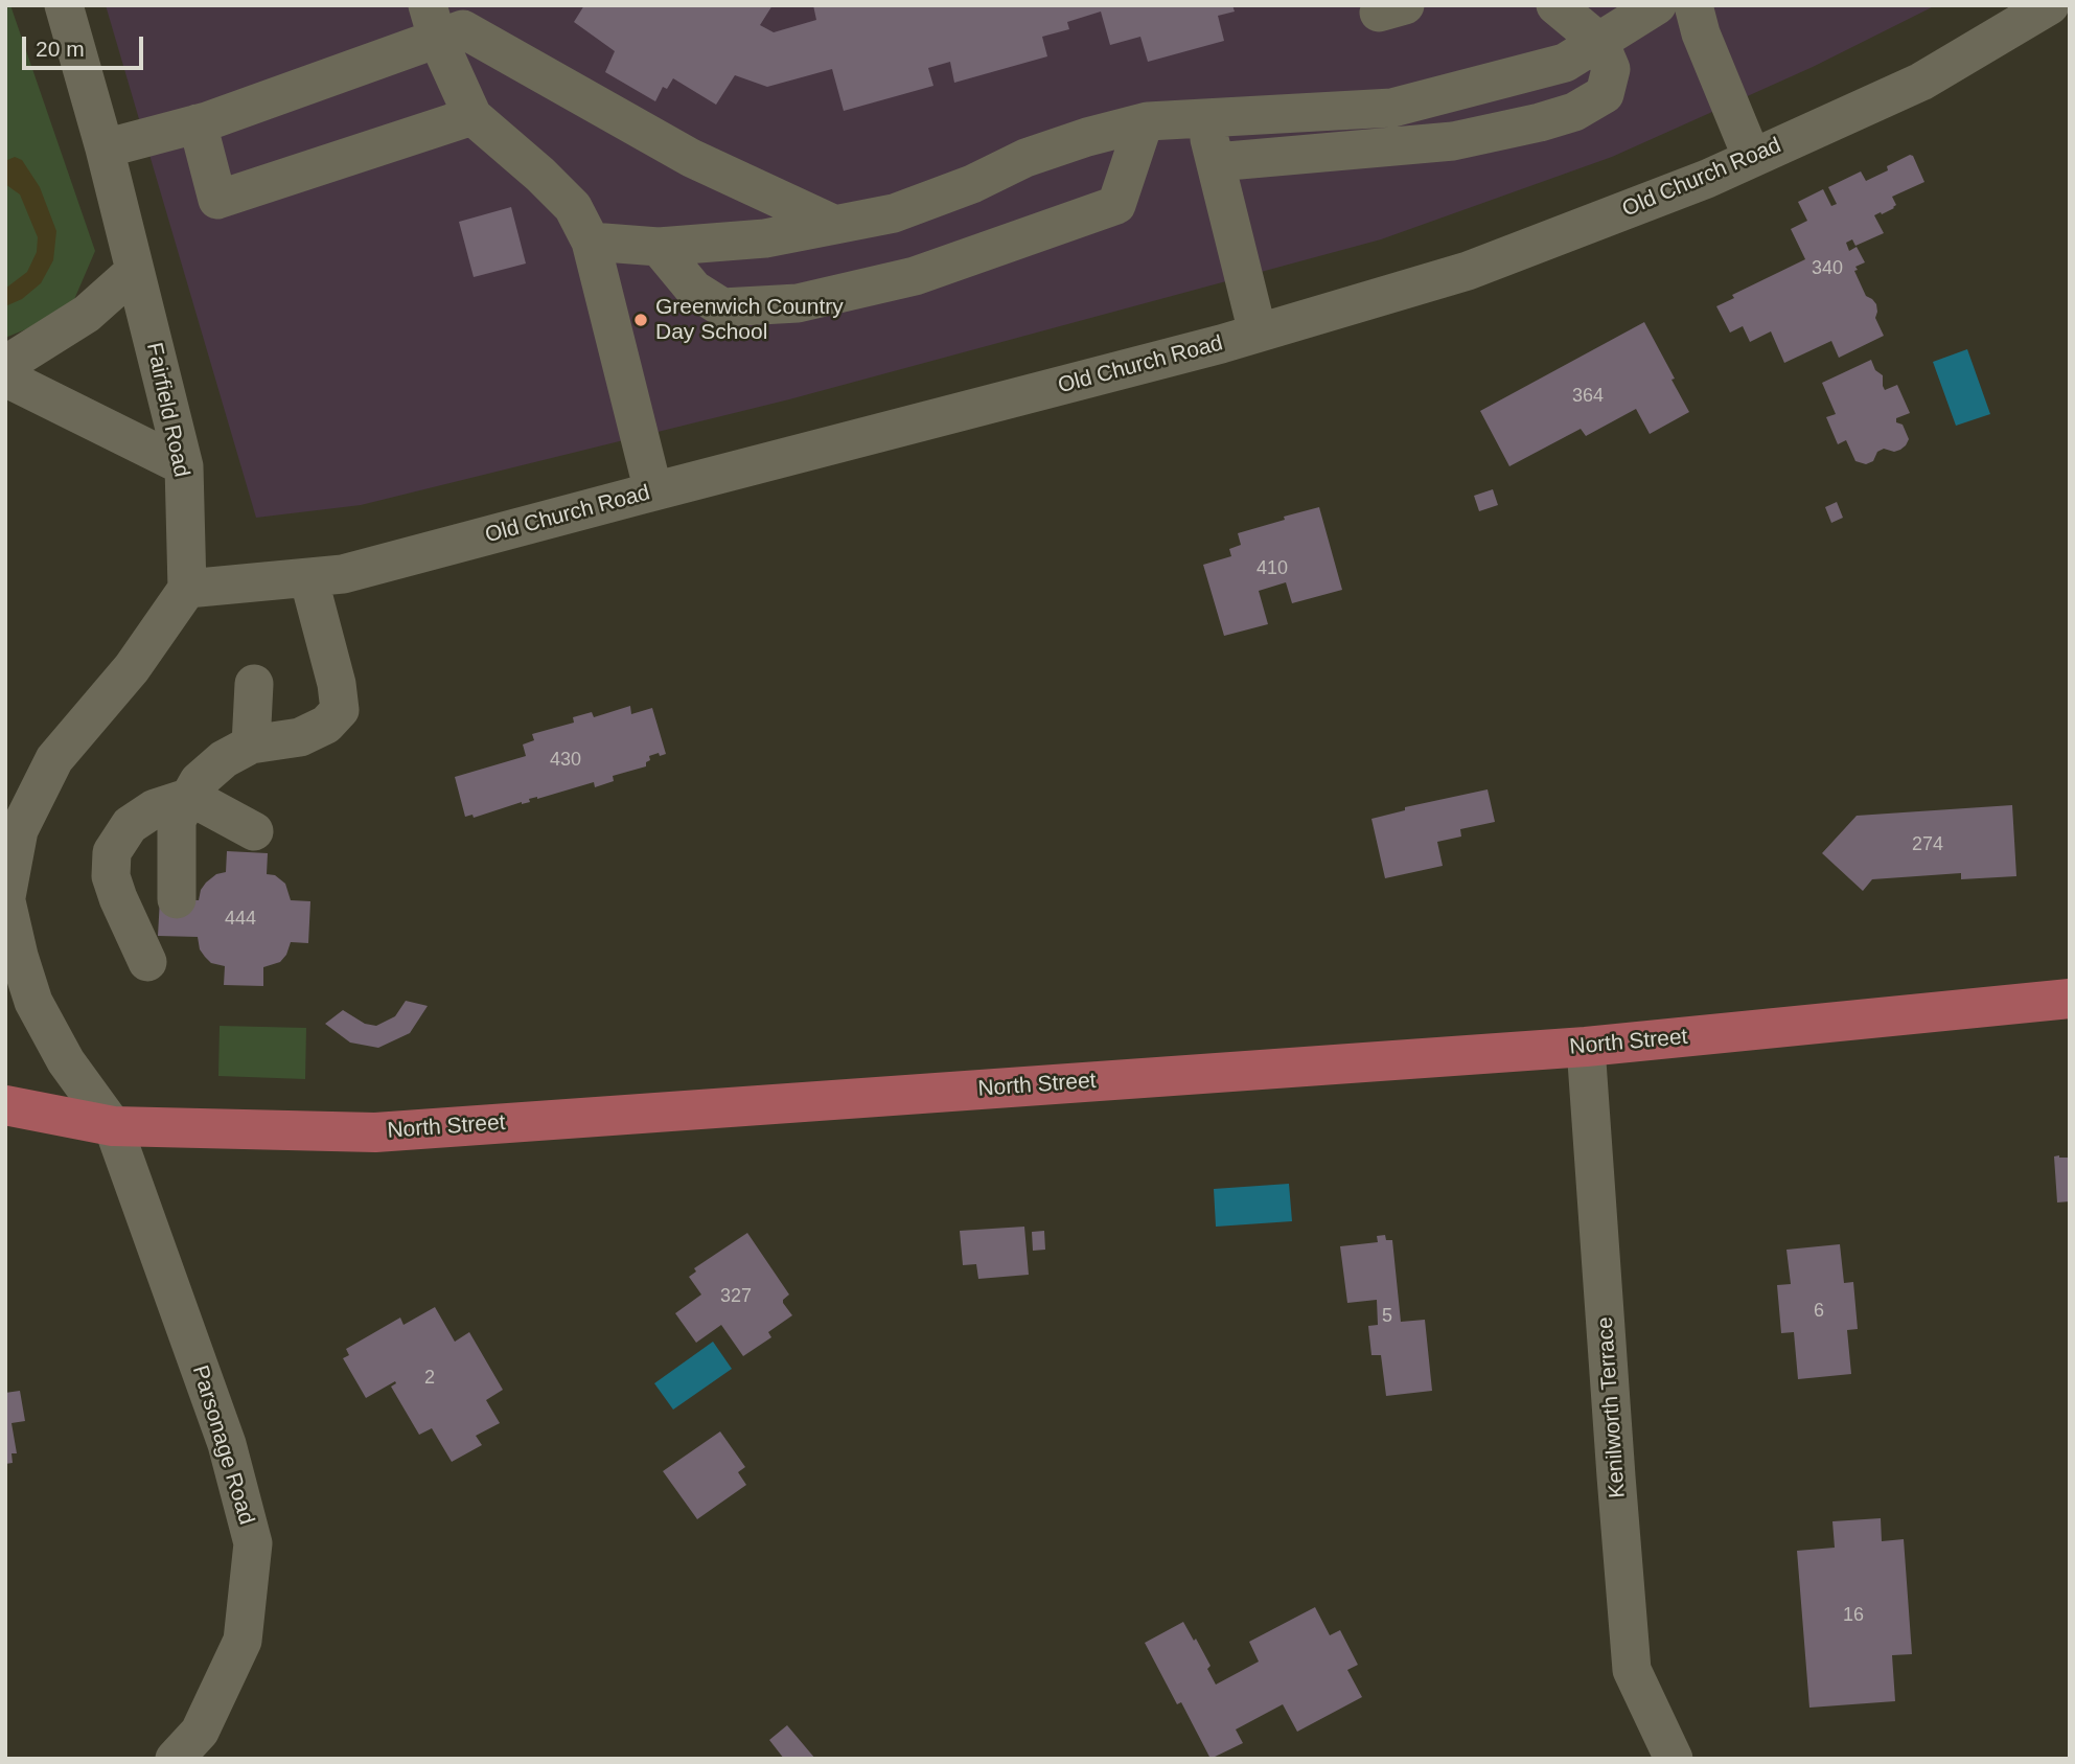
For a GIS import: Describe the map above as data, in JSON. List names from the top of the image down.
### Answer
{
  "streets": {
    "main road": ["North Street"],
    "street": [
      "Old Church Road",
      "Fairfield Road",
      "Kenilworth Terrace",
      "Parsonage Road"
    ]
  },
  "crossings": [
    ["Old Church Road", "Fairfield Road"],
    ["North Street", "Kenilworth Terrace"],
    ["North Street", "Parsonage Road"]
  ],
  "places": ["Greenwich Country Day School"],
  "house_numbers": [
    "340",
    "364",
    "410",
    "430",
    "274",
    "444",
    "327",
    "6",
    "5",
    "2",
    "16"
  ],
  "scale_bar": "20 m"
}
